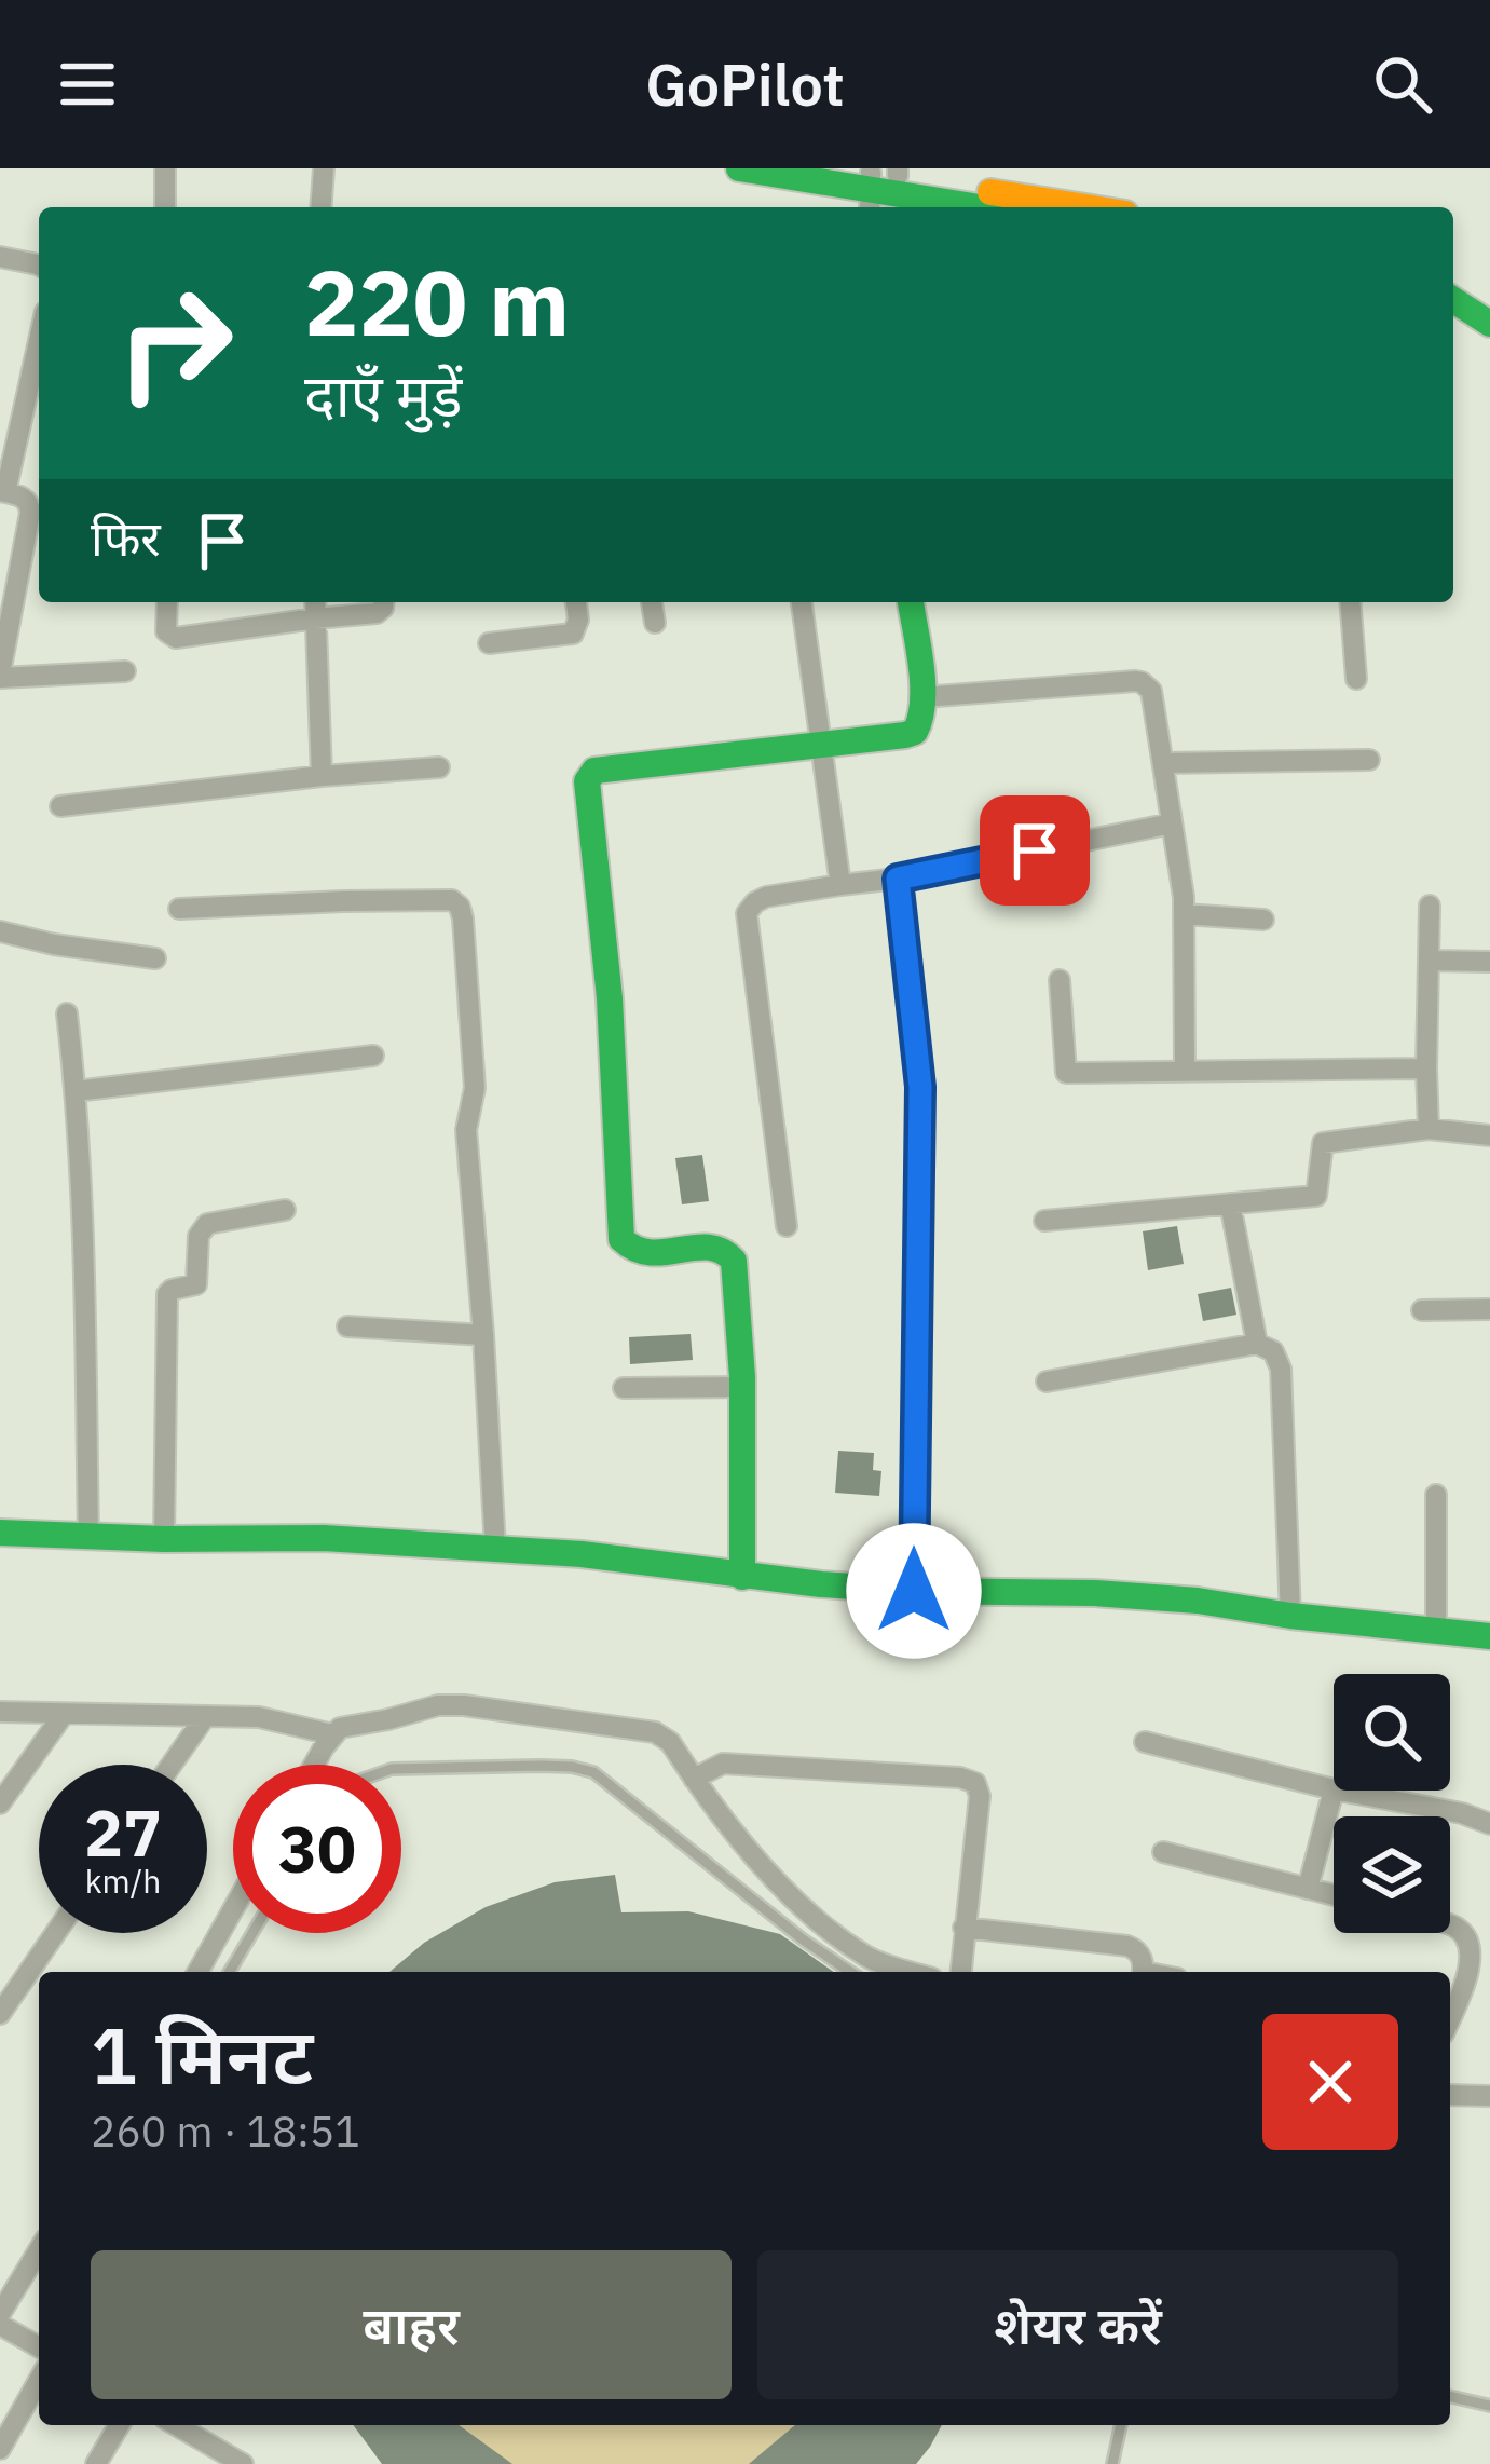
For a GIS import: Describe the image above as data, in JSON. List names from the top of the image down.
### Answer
{
  "page": {
    "header": "GoPilot",
    "turn": ["220 m", "दाएँ मुड़ें"],
    "then": "फिर",
    "speed": "27 km/h",
    "limit": "30",
    "heading": ["1 मिनट", "260 m · 18:51"],
    "buttons": ["बाहर", "शेयर करें"]
  }
}
